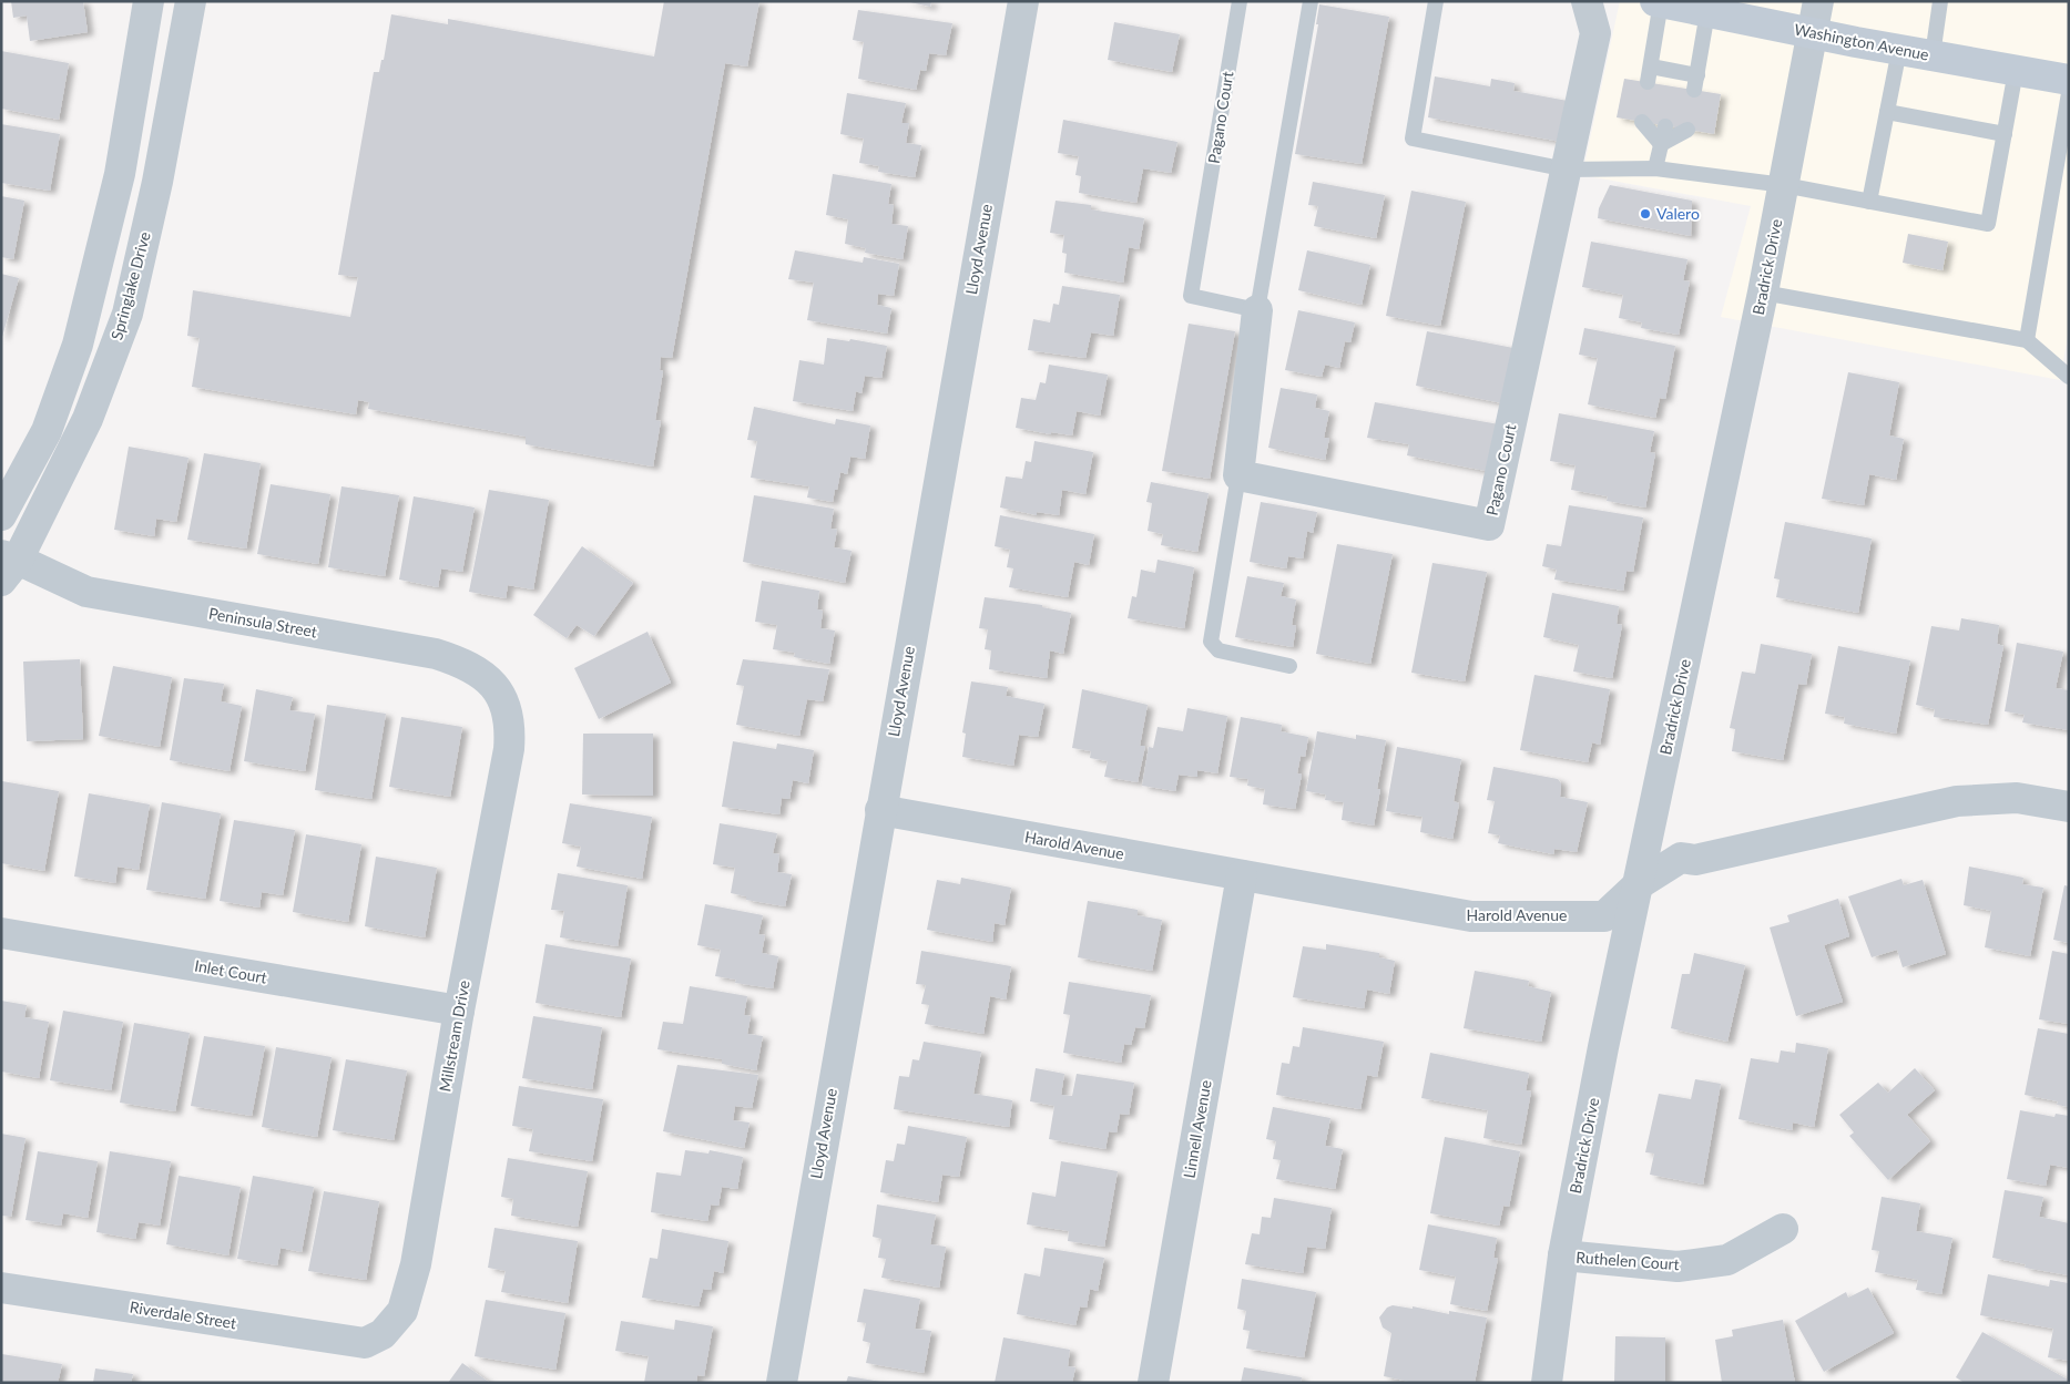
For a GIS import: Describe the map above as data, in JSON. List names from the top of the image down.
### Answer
{
  "streets": {
    "main road": ["Washington Avenue"],
    "street": [
      "Pagano Court",
      "Lloyd Avenue",
      "Bradrick Drive",
      "Springlake Drive",
      "Peninsula Street",
      "Harold Avenue",
      "Inlet Court",
      "Millstream Drive",
      "Linnell Avenue",
      "Ruthelen Court",
      "Riverdale Street"
    ]
  },
  "crossings": [
    ["Washington Avenue", "Bradrick Drive"],
    ["Lloyd Avenue", "Harold Avenue"],
    ["Bradrick Drive", "Harold Avenue"],
    ["Bradrick Drive", "Ruthelen Court"],
    ["Springlake Drive", "Peninsula Street"],
    ["Peninsula Street", "Millstream Drive"],
    ["Harold Avenue", "Linnell Avenue"],
    ["Inlet Court", "Millstream Drive"],
    ["Millstream Drive", "Riverdale Street"]
  ],
  "places": ["Valero"]
}
